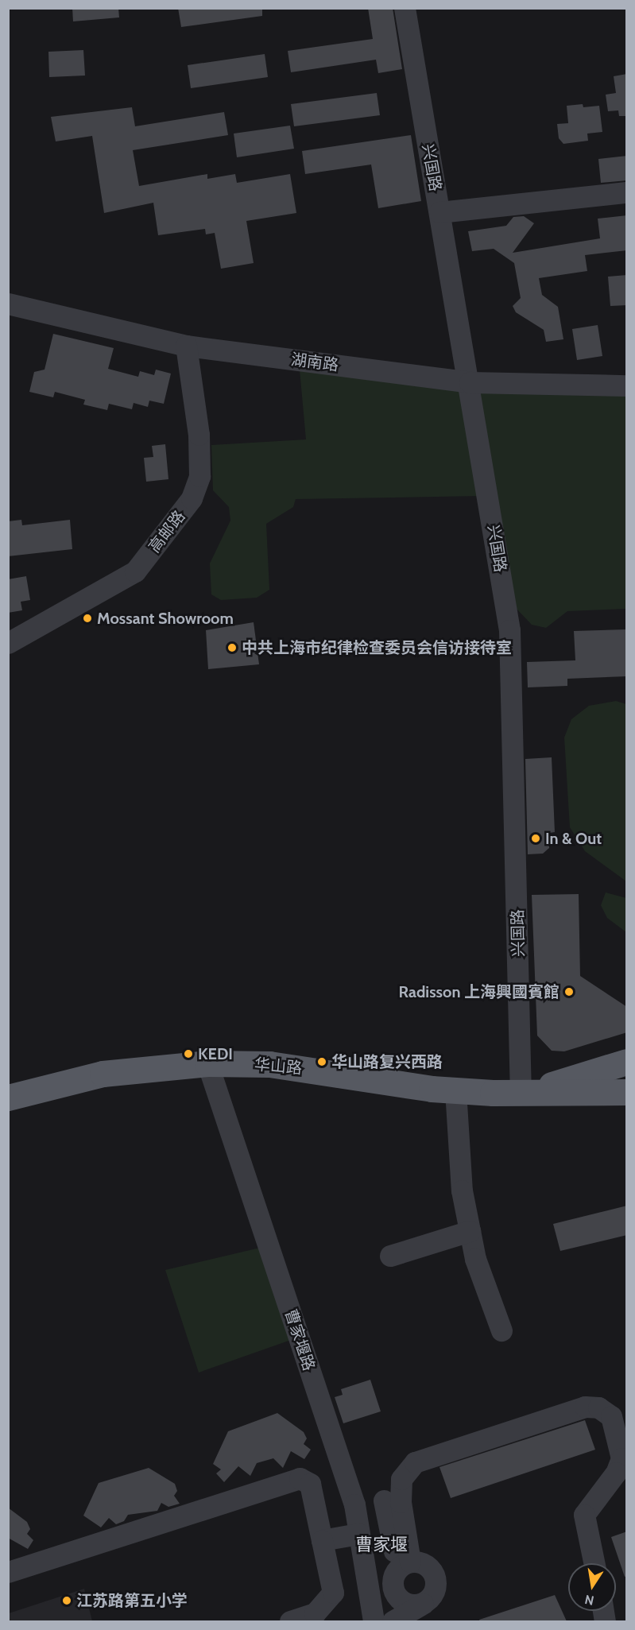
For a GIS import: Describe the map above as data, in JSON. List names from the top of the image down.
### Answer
{
  "streets": {
    "main road": ["华山路"],
    "street": [
      "兴国路",
      "湖南路",
      "高邮路",
      "曹家堰路"
    ]
  },
  "crossings": [
    ["兴国路", "湖南路"],
    ["兴国路", "华山路"],
    ["湖南路", "高邮路"],
    ["华山路", "曹家堰路"]
  ],
  "districts": ["曹家堰"],
  "places": [
    "Mossant Showroom",
    "中共上海市纪律检查委员会信访接待室",
    "In & Out",
    "Radisson 上海興國賓館",
    "KEDI",
    "华山路复兴西路",
    "江苏路第五小学"
  ],
  "north": "bottom"
}
